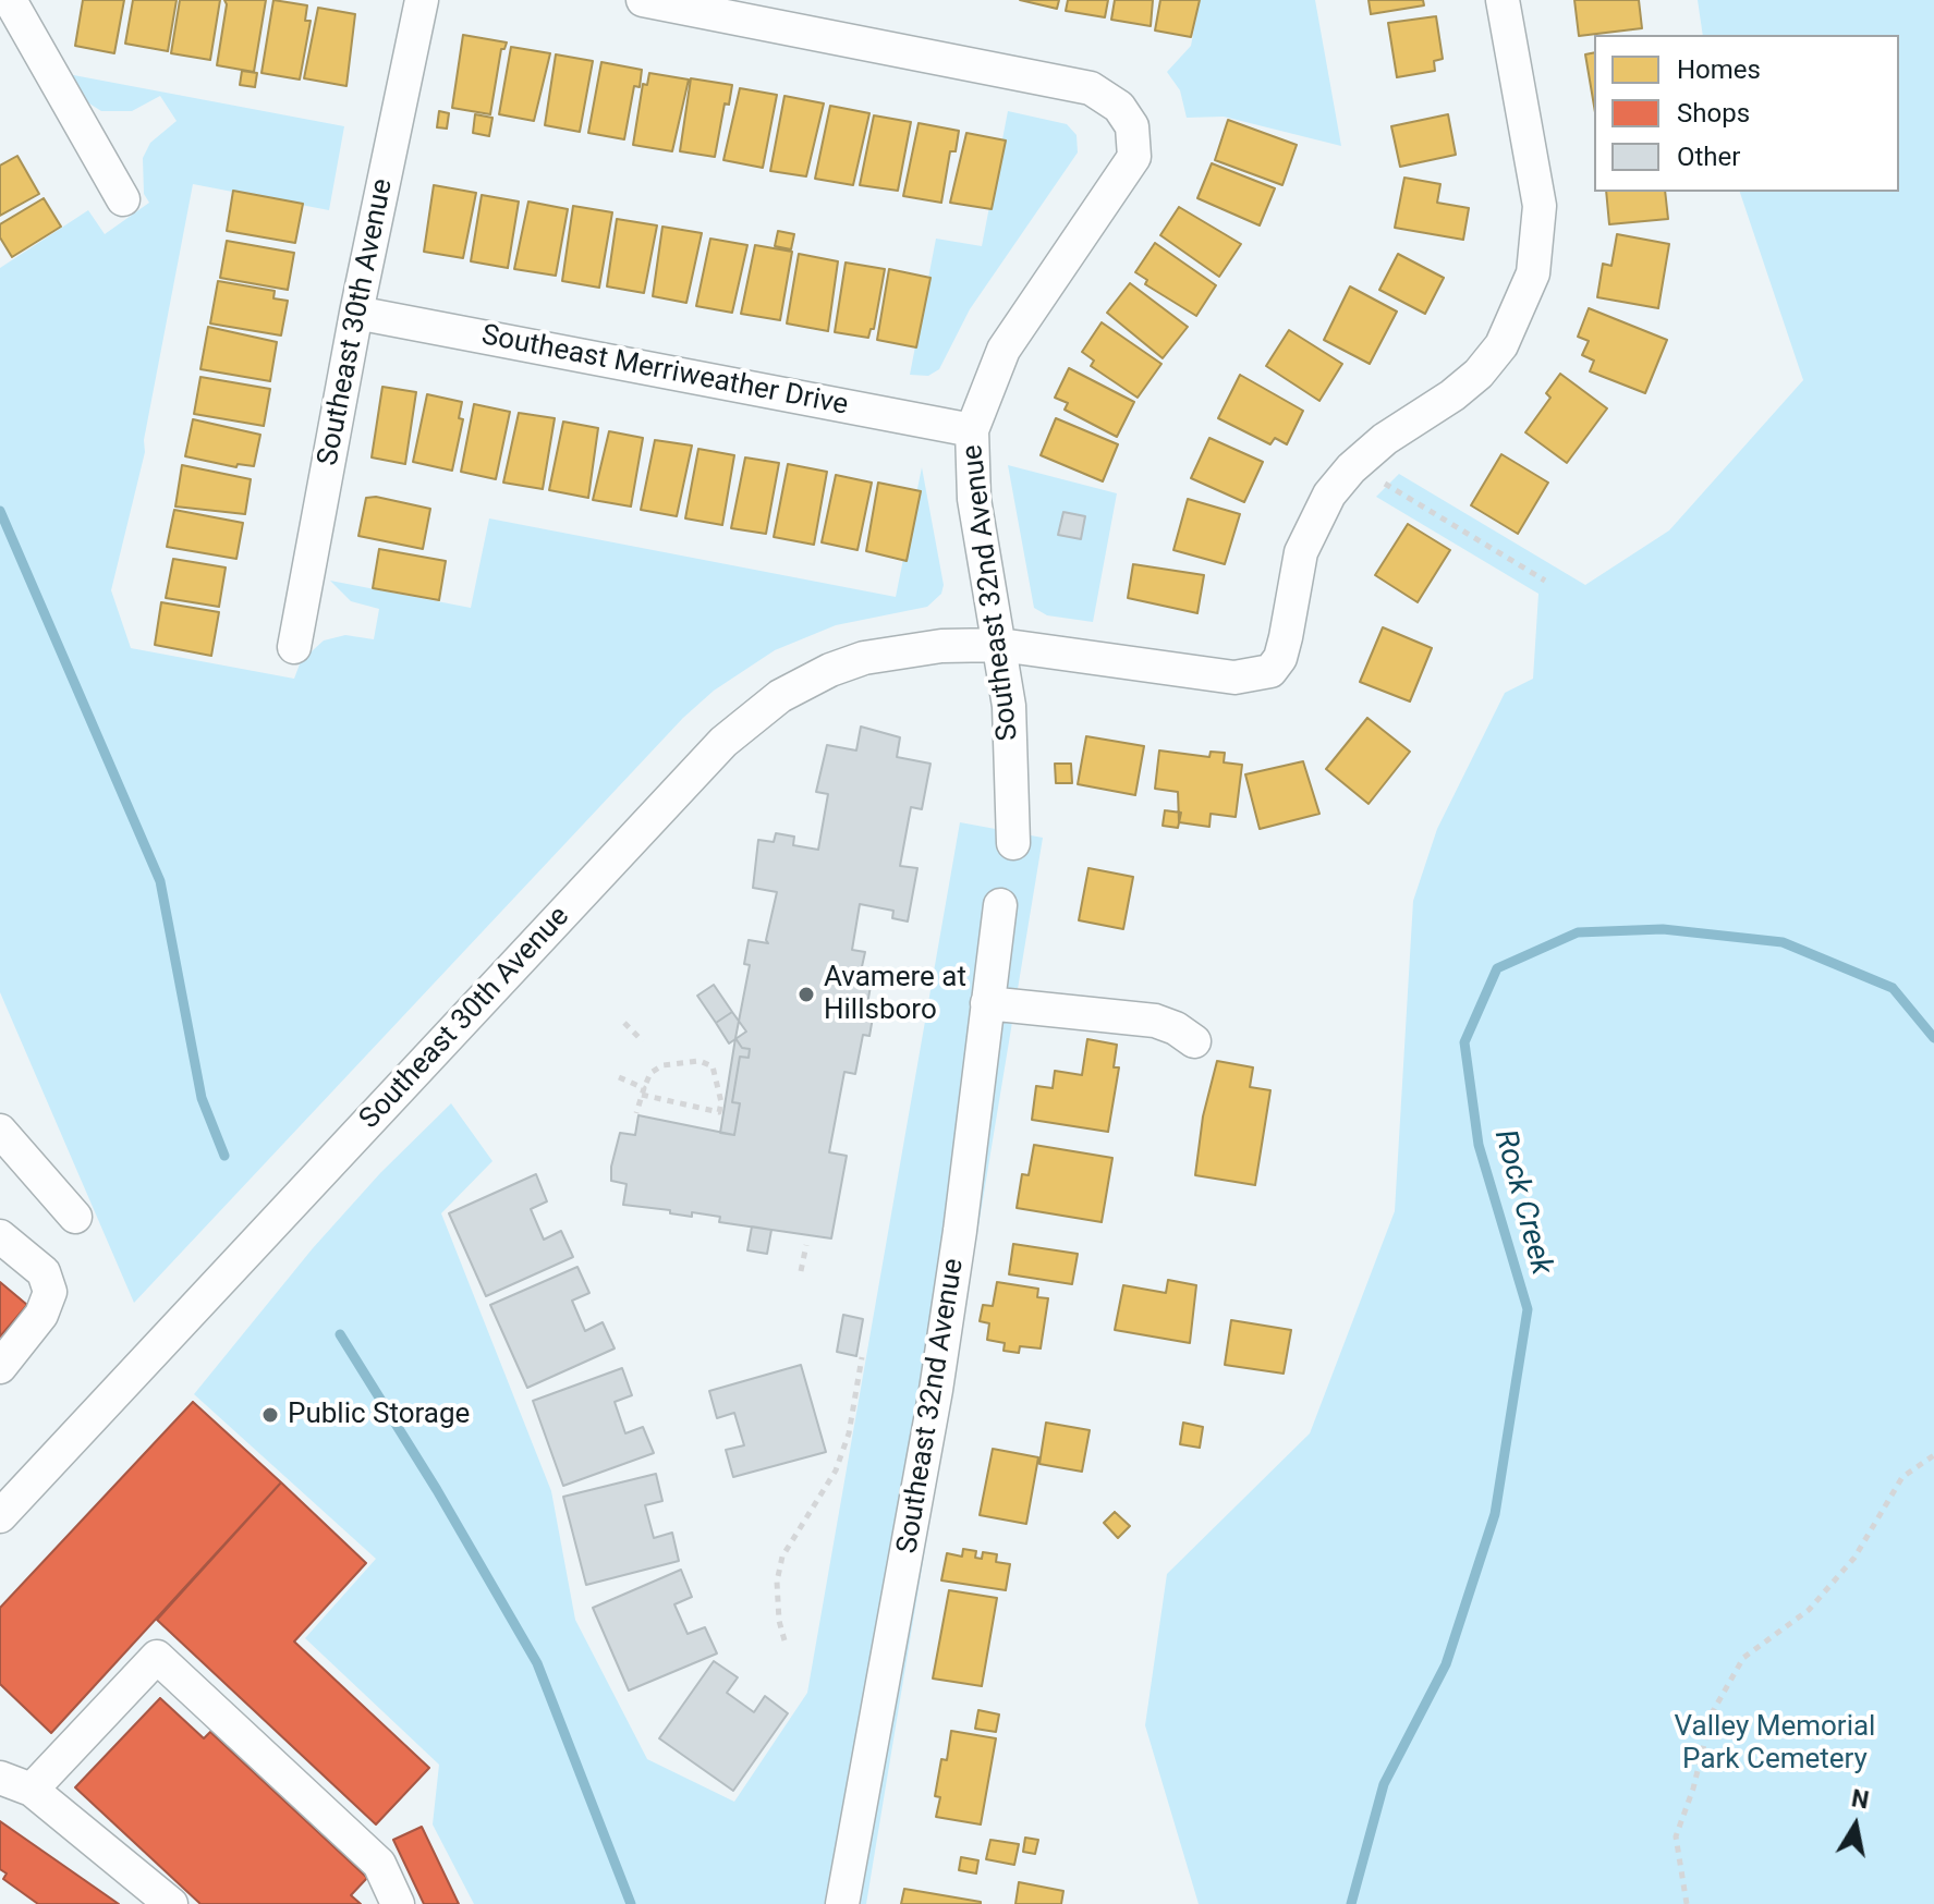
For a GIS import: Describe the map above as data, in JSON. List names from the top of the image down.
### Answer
{
  "streets": {
    "street": ["Southeast 30th Avenue", "Southeast Merriweather Drive", "Southeast 32nd Avenue"]
  },
  "crossings": [
    ["Southeast 30th Avenue", "Southeast Merriweather Drive"],
    ["Southeast 30th Avenue", "Southeast 32nd Avenue"],
    ["Southeast Merriweather Drive", "Southeast 32nd Avenue"]
  ],
  "water": ["Rock Creek"],
  "parks": ["Valley Memorial Park Cemetery"],
  "places": ["Avamere at Hillsboro", "Public Storage"],
  "legend": ["Homes", "Shops", "Other"],
  "north": "top"
}
